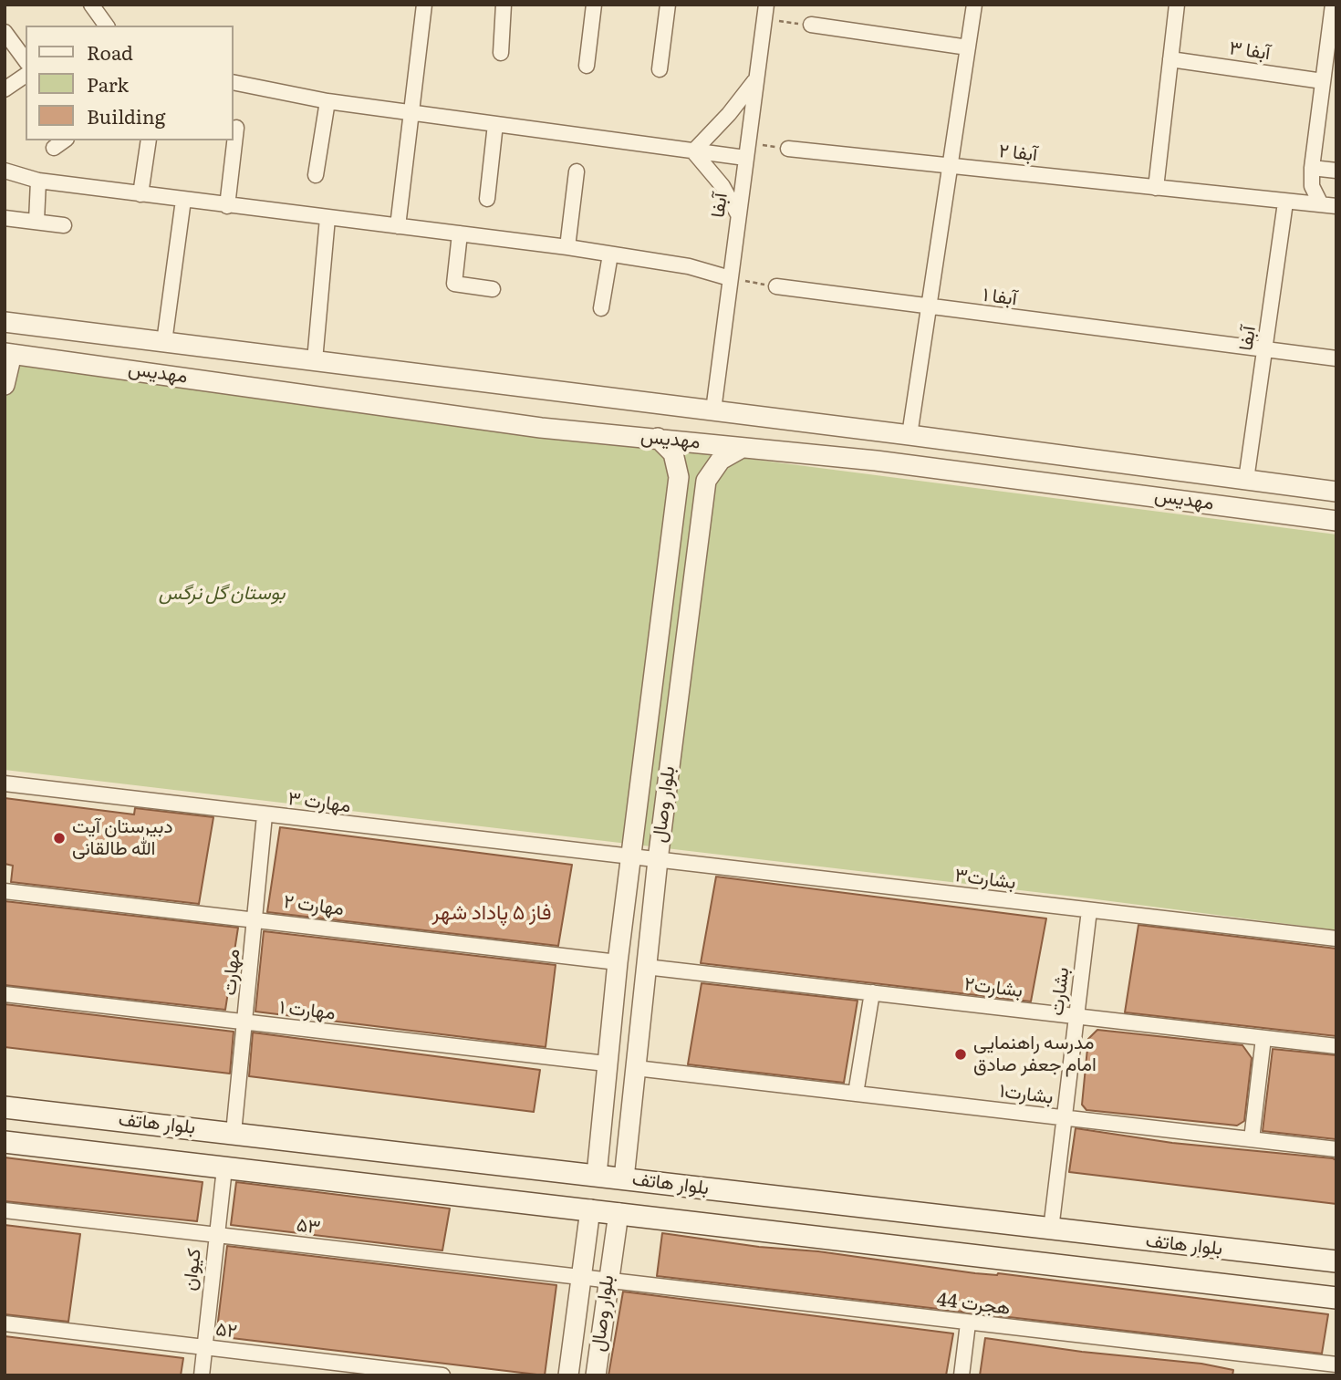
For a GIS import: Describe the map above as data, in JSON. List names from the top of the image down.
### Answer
{
  "streets": {
    "main road": ["بلوار هاتف"],
    "street": [
      "آبفا ۳",
      "آبفا ۲",
      "آبفا",
      "آبفا ۱",
      "مهدیس",
      "مهارت ۳",
      "بلوار وصال",
      "بشارت۳",
      "مهارت ۲",
      "مهارت",
      "بشارت۲",
      "بشارت",
      "مهارت ۱",
      "بشارت۱",
      "۵۳",
      "کیوان",
      "هجرت 44",
      "۵۲"
    ]
  },
  "crossings": [
    ["آبفا ۲", "آبفا"],
    ["آبفا", "آبفا ۱"],
    ["آبفا", "مهدیس"],
    ["مهدیس", "بلوار وصال"],
    ["مهارت ۳", "بلوار وصال"],
    ["مهارت ۳", "بشارت۳"],
    ["مهارت ۳", "مهارت"],
    ["بلوار وصال", "بشارت۳"],
    ["بلوار وصال", "مهارت ۲"],
    ["بلوار وصال", "بشارت۲"],
    ["بلوار وصال", "مهارت ۱"],
    ["بلوار وصال", "بشارت۱"],
    ["بلوار وصال", "بلوار هاتف"],
    ["بلوار وصال", "۵۳"],
    ["بلوار وصال", "هجرت 44"],
    ["بشارت۳", "بشارت"],
    ["مهارت ۲", "مهارت"],
    ["مهارت", "مهارت ۱"],
    ["مهارت", "بلوار هاتف"],
    ["بشارت۲", "بشارت"],
    ["بشارت", "بشارت۱"],
    ["بشارت", "بلوار هاتف"],
    ["بلوار هاتف", "کیوان"],
    ["۵۳", "کیوان"],
    ["۵۳", "هجرت 44"],
    ["کیوان", "۵۲"]
  ],
  "districts": ["فاز ۵ پاداد شهر"],
  "parks": ["بوستان گل نرگس"],
  "places": ["دبیرستان آیت الله طالقانی", "مدرسه راهنمایی امام جعفر صادق"],
  "legend": ["Road", "Park", "Building"]
}
